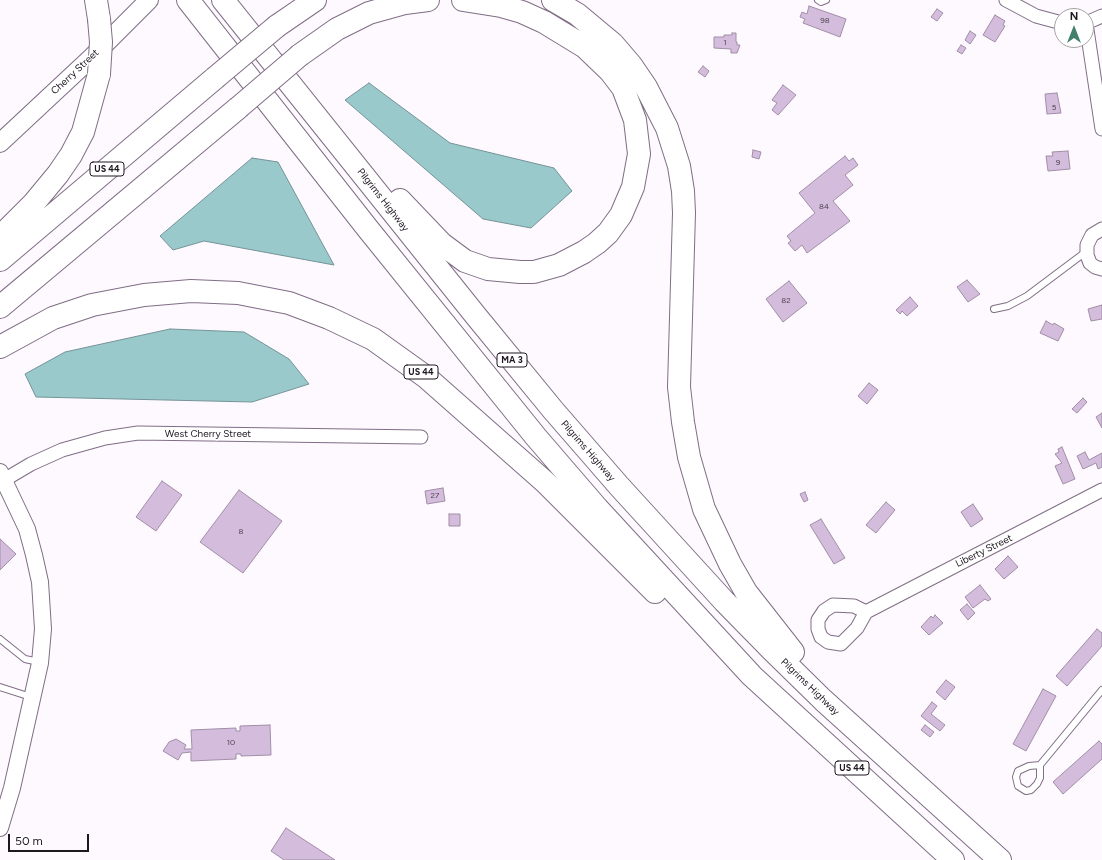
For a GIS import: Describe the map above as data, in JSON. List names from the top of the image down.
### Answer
{
  "streets": {
    "highway": ["US 44", "Pilgrims Highway", "MA 3"],
    "main road": ["Cherry Street"],
    "street": ["West Cherry Street", "Liberty Street"]
  },
  "crossings": [
    ["US 44", "Pilgrims Highway"],
    ["US 44", "MA 3"]
  ],
  "house_numbers": [
    "98",
    "1",
    "5",
    "9",
    "84",
    "82",
    "27",
    "8",
    "10"
  ],
  "scale_bar": "50 m",
  "north": "top"
}
